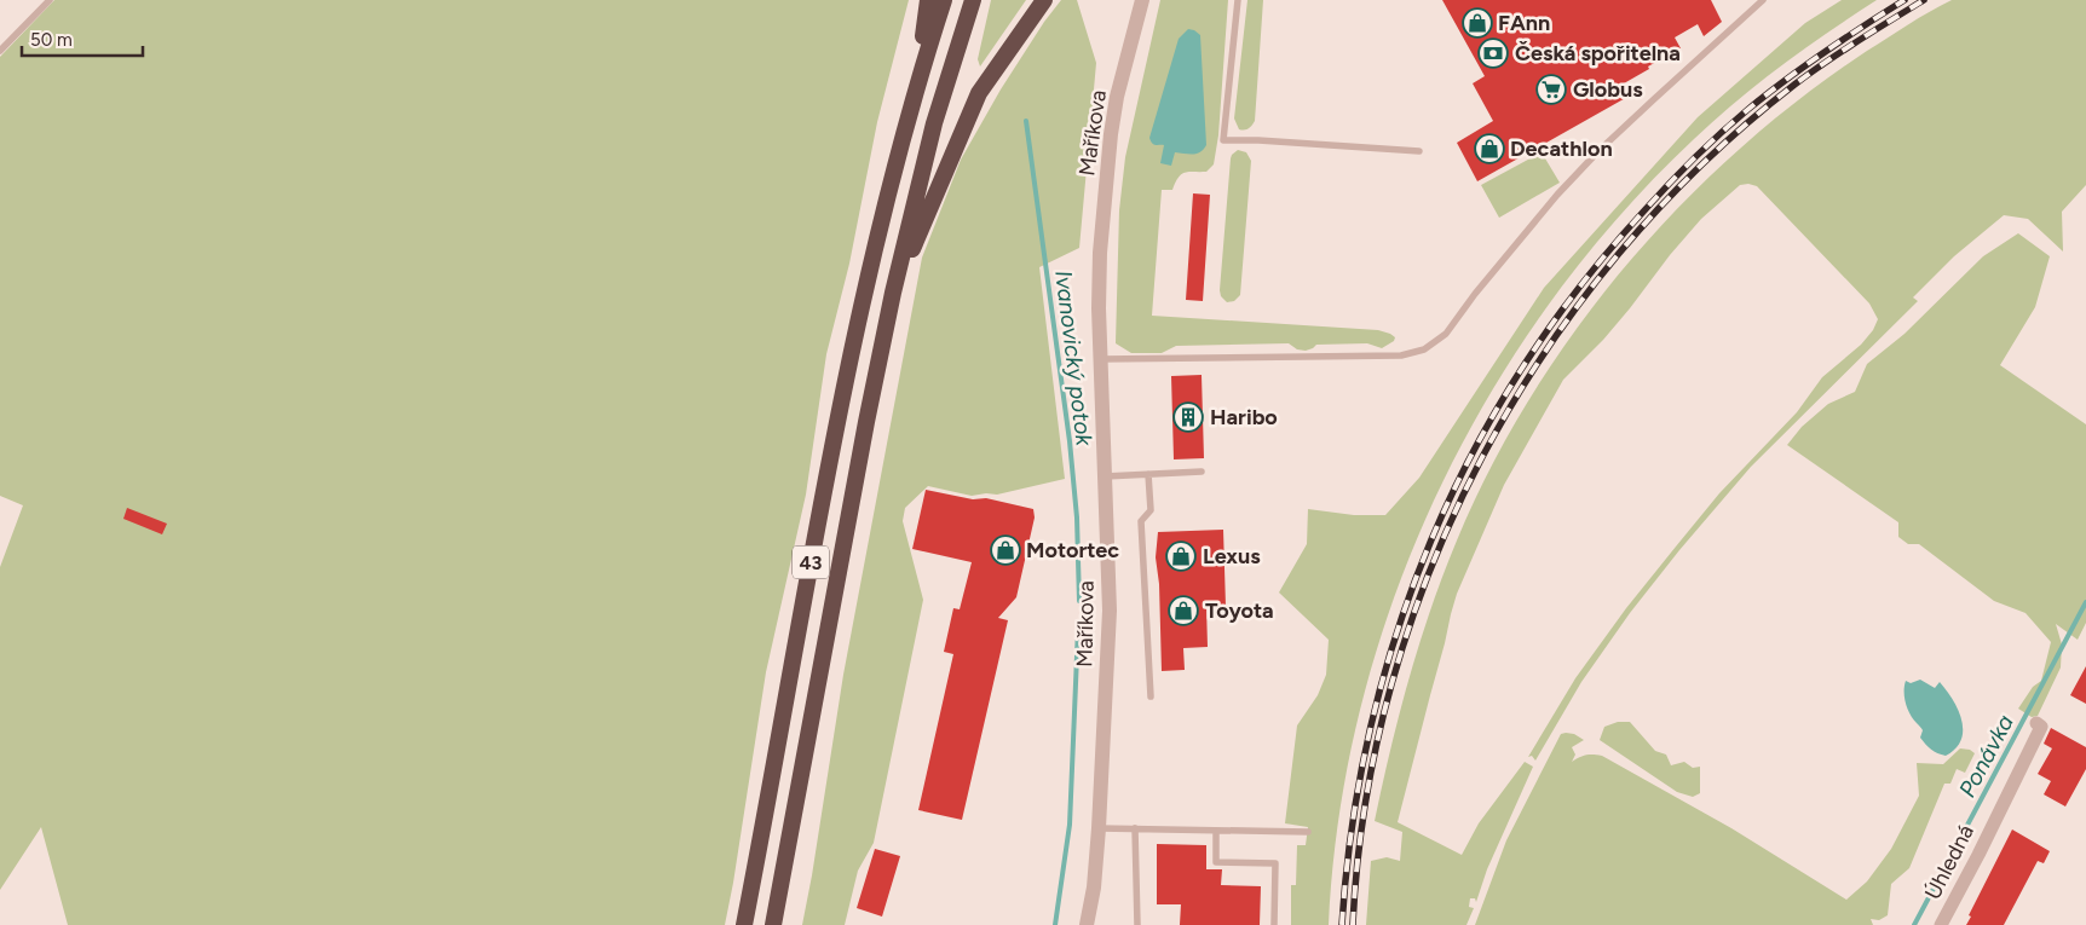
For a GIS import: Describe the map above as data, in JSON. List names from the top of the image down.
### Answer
{
  "streets": {
    "highway": ["43"],
    "street": ["Maříkova", "Úhledná"]
  },
  "water": ["Ivanovický potok", "Ponávka"],
  "places": {
    "shop": [
      "FAnn",
      "Decathlon",
      "Motortec",
      "Lexus",
      "Toyota"
    ],
    "bank": ["Česká spořitelna"],
    "supermarket": ["Globus"],
    "building": ["Haribo"]
  },
  "scale_bar": "50 m"
}
